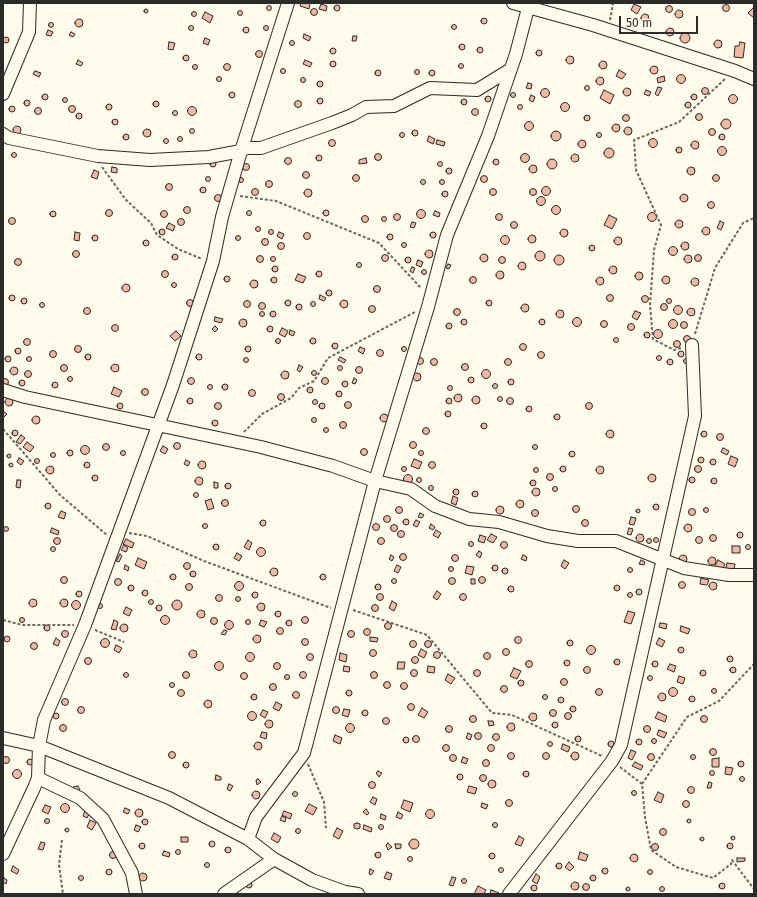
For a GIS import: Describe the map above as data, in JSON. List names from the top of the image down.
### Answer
{
  "scale_bar": "50 m"
}
